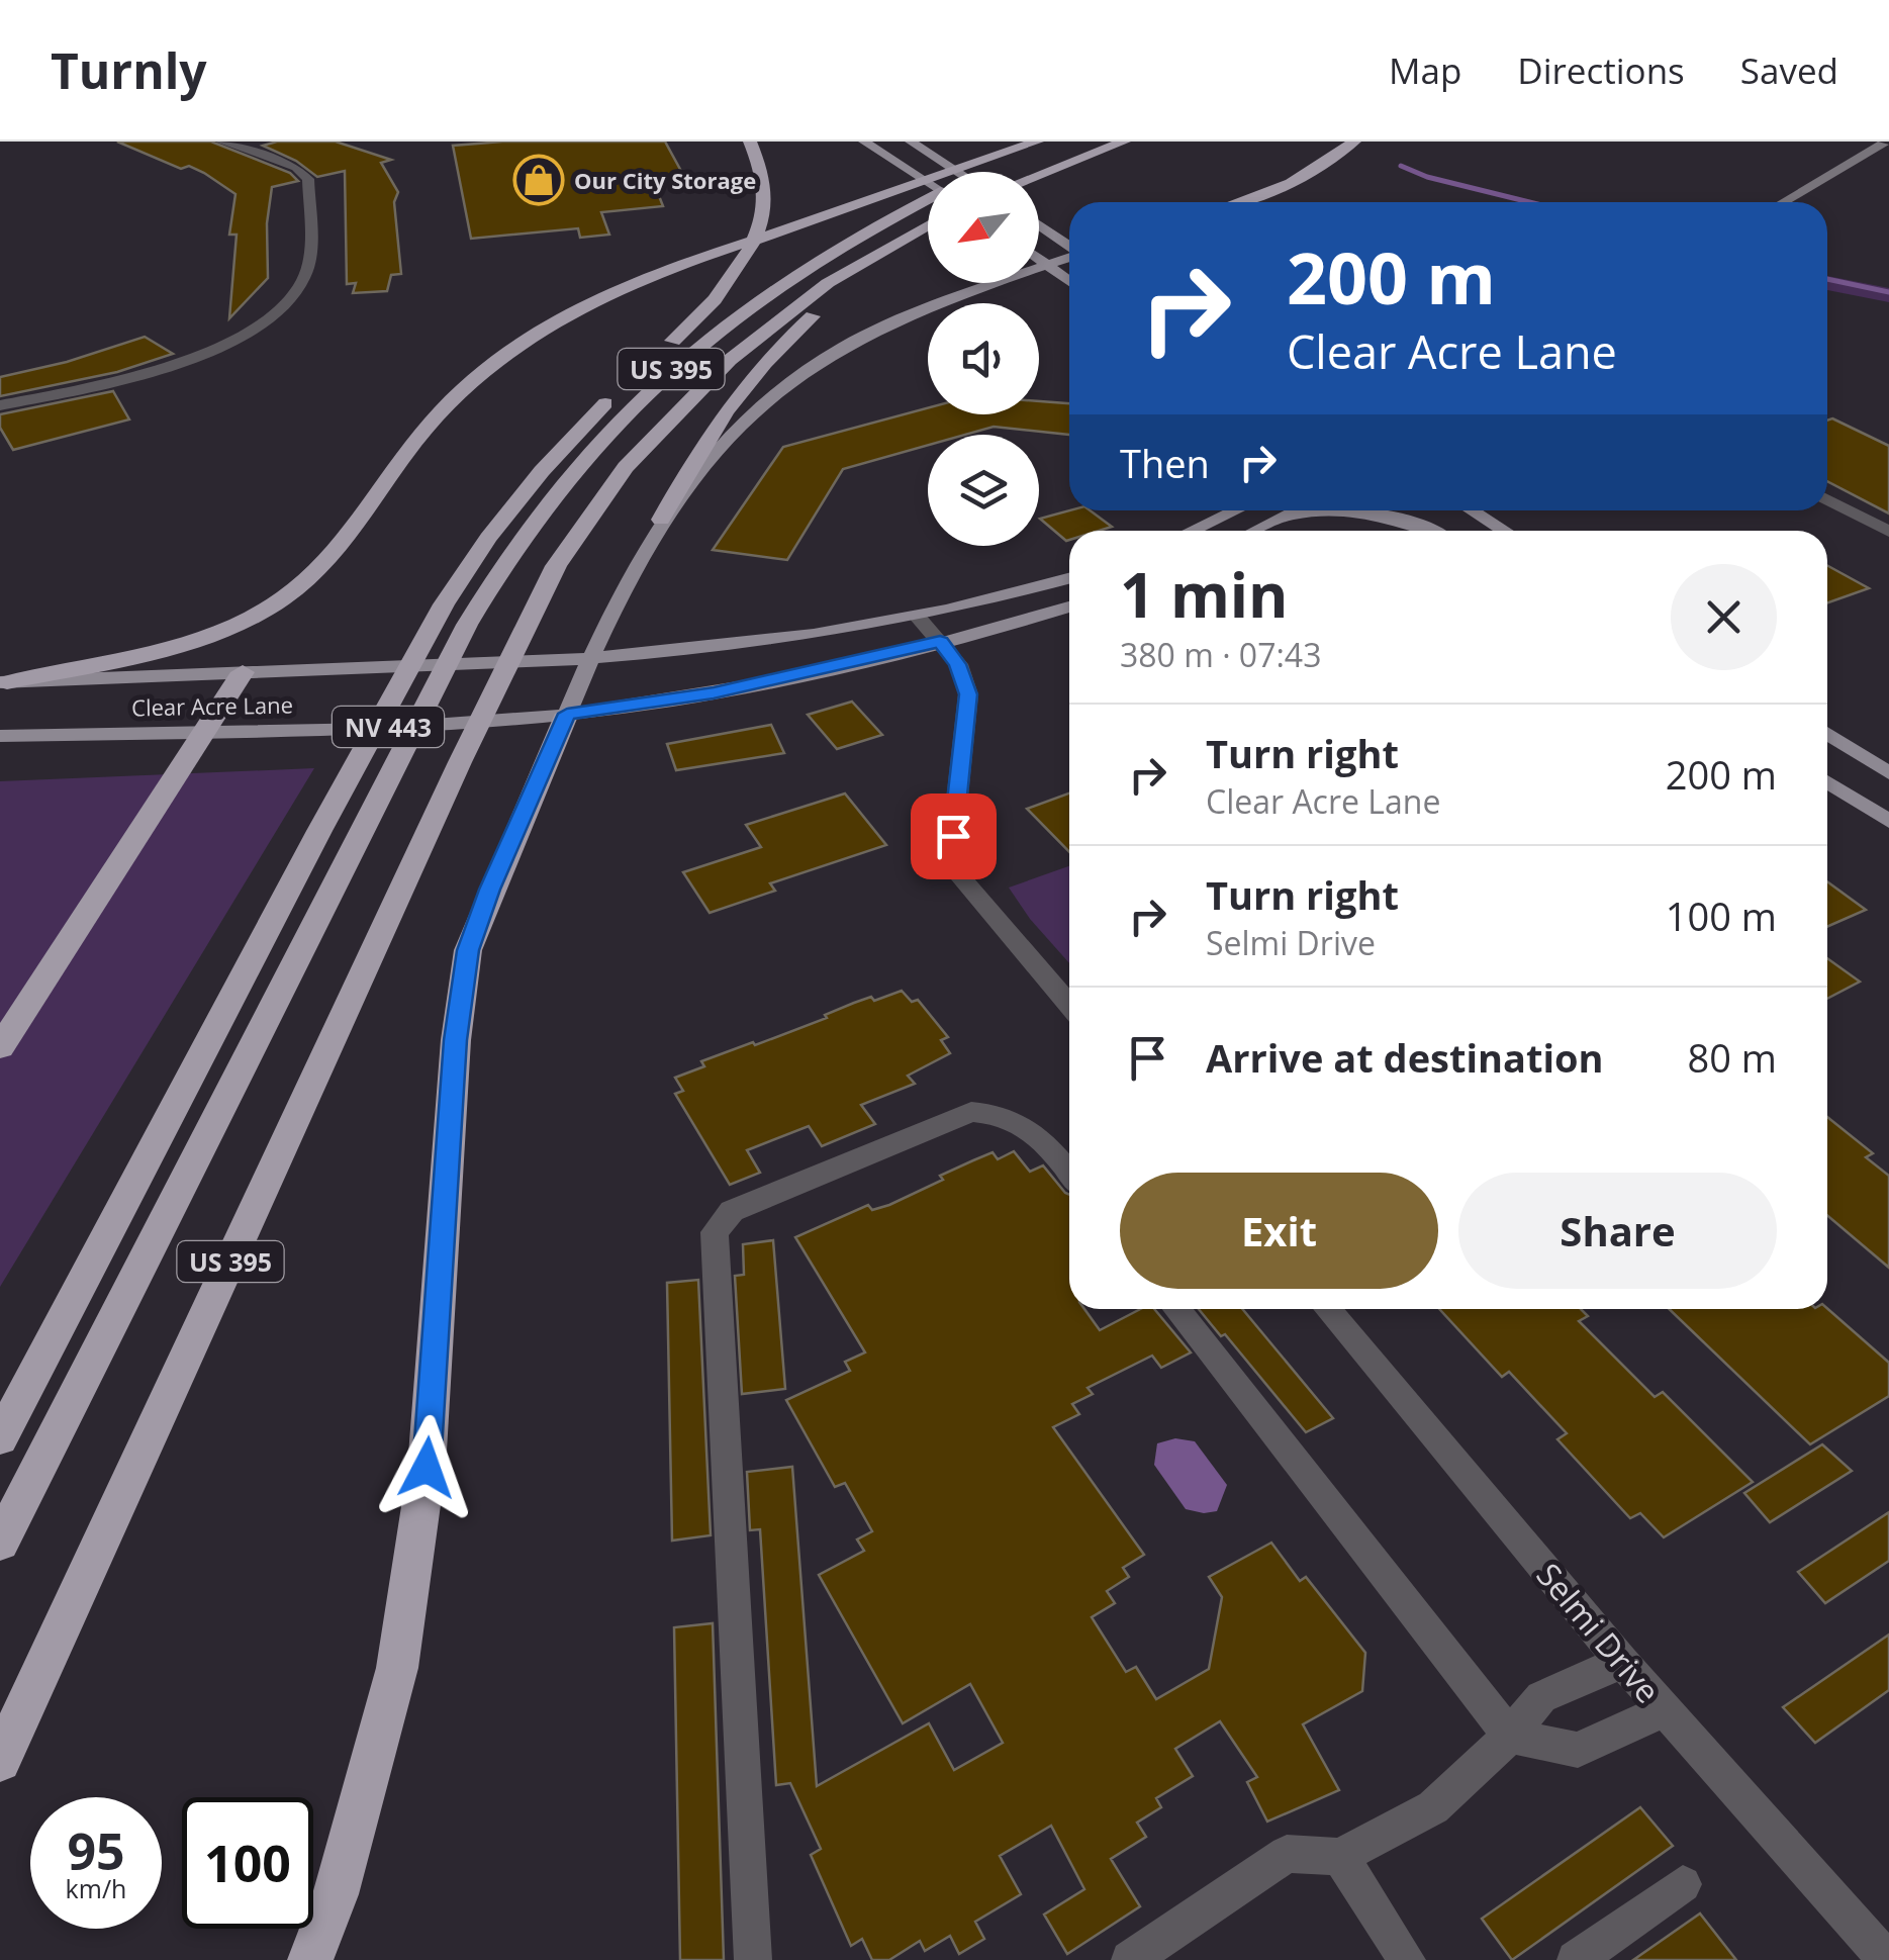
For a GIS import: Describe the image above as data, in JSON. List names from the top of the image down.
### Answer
{
  "streets": {
    "highway": ["US 395"],
    "main road": ["Clear Acre Lane", "NV 443"],
    "street": ["Selmi Drive"]
  },
  "places": {
    "shop": ["Our City Storage"]
  },
  "north": "bottom left",
  "page": {
    "header": "Turnly",
    "nav": ["Map", "Directions", "Saved"],
    "turn": ["200 m", "Clear Acre Lane"],
    "then": "Then",
    "heading": ["1 min", "380 m · 07:43"],
    "list": [
      {
        "name": "Turn right",
        "note": "Clear Acre Lane",
        "value": "200 m"
      },
      {
        "name": "Turn right",
        "note": "Selmi Drive",
        "value": "100 m"
      },
      {
        "name": "Arrive at destination",
        "value": "80 m"
      }
    ],
    "buttons": ["Exit", "Share"],
    "speed": "95 km/h",
    "limit": "100"
  }
}
